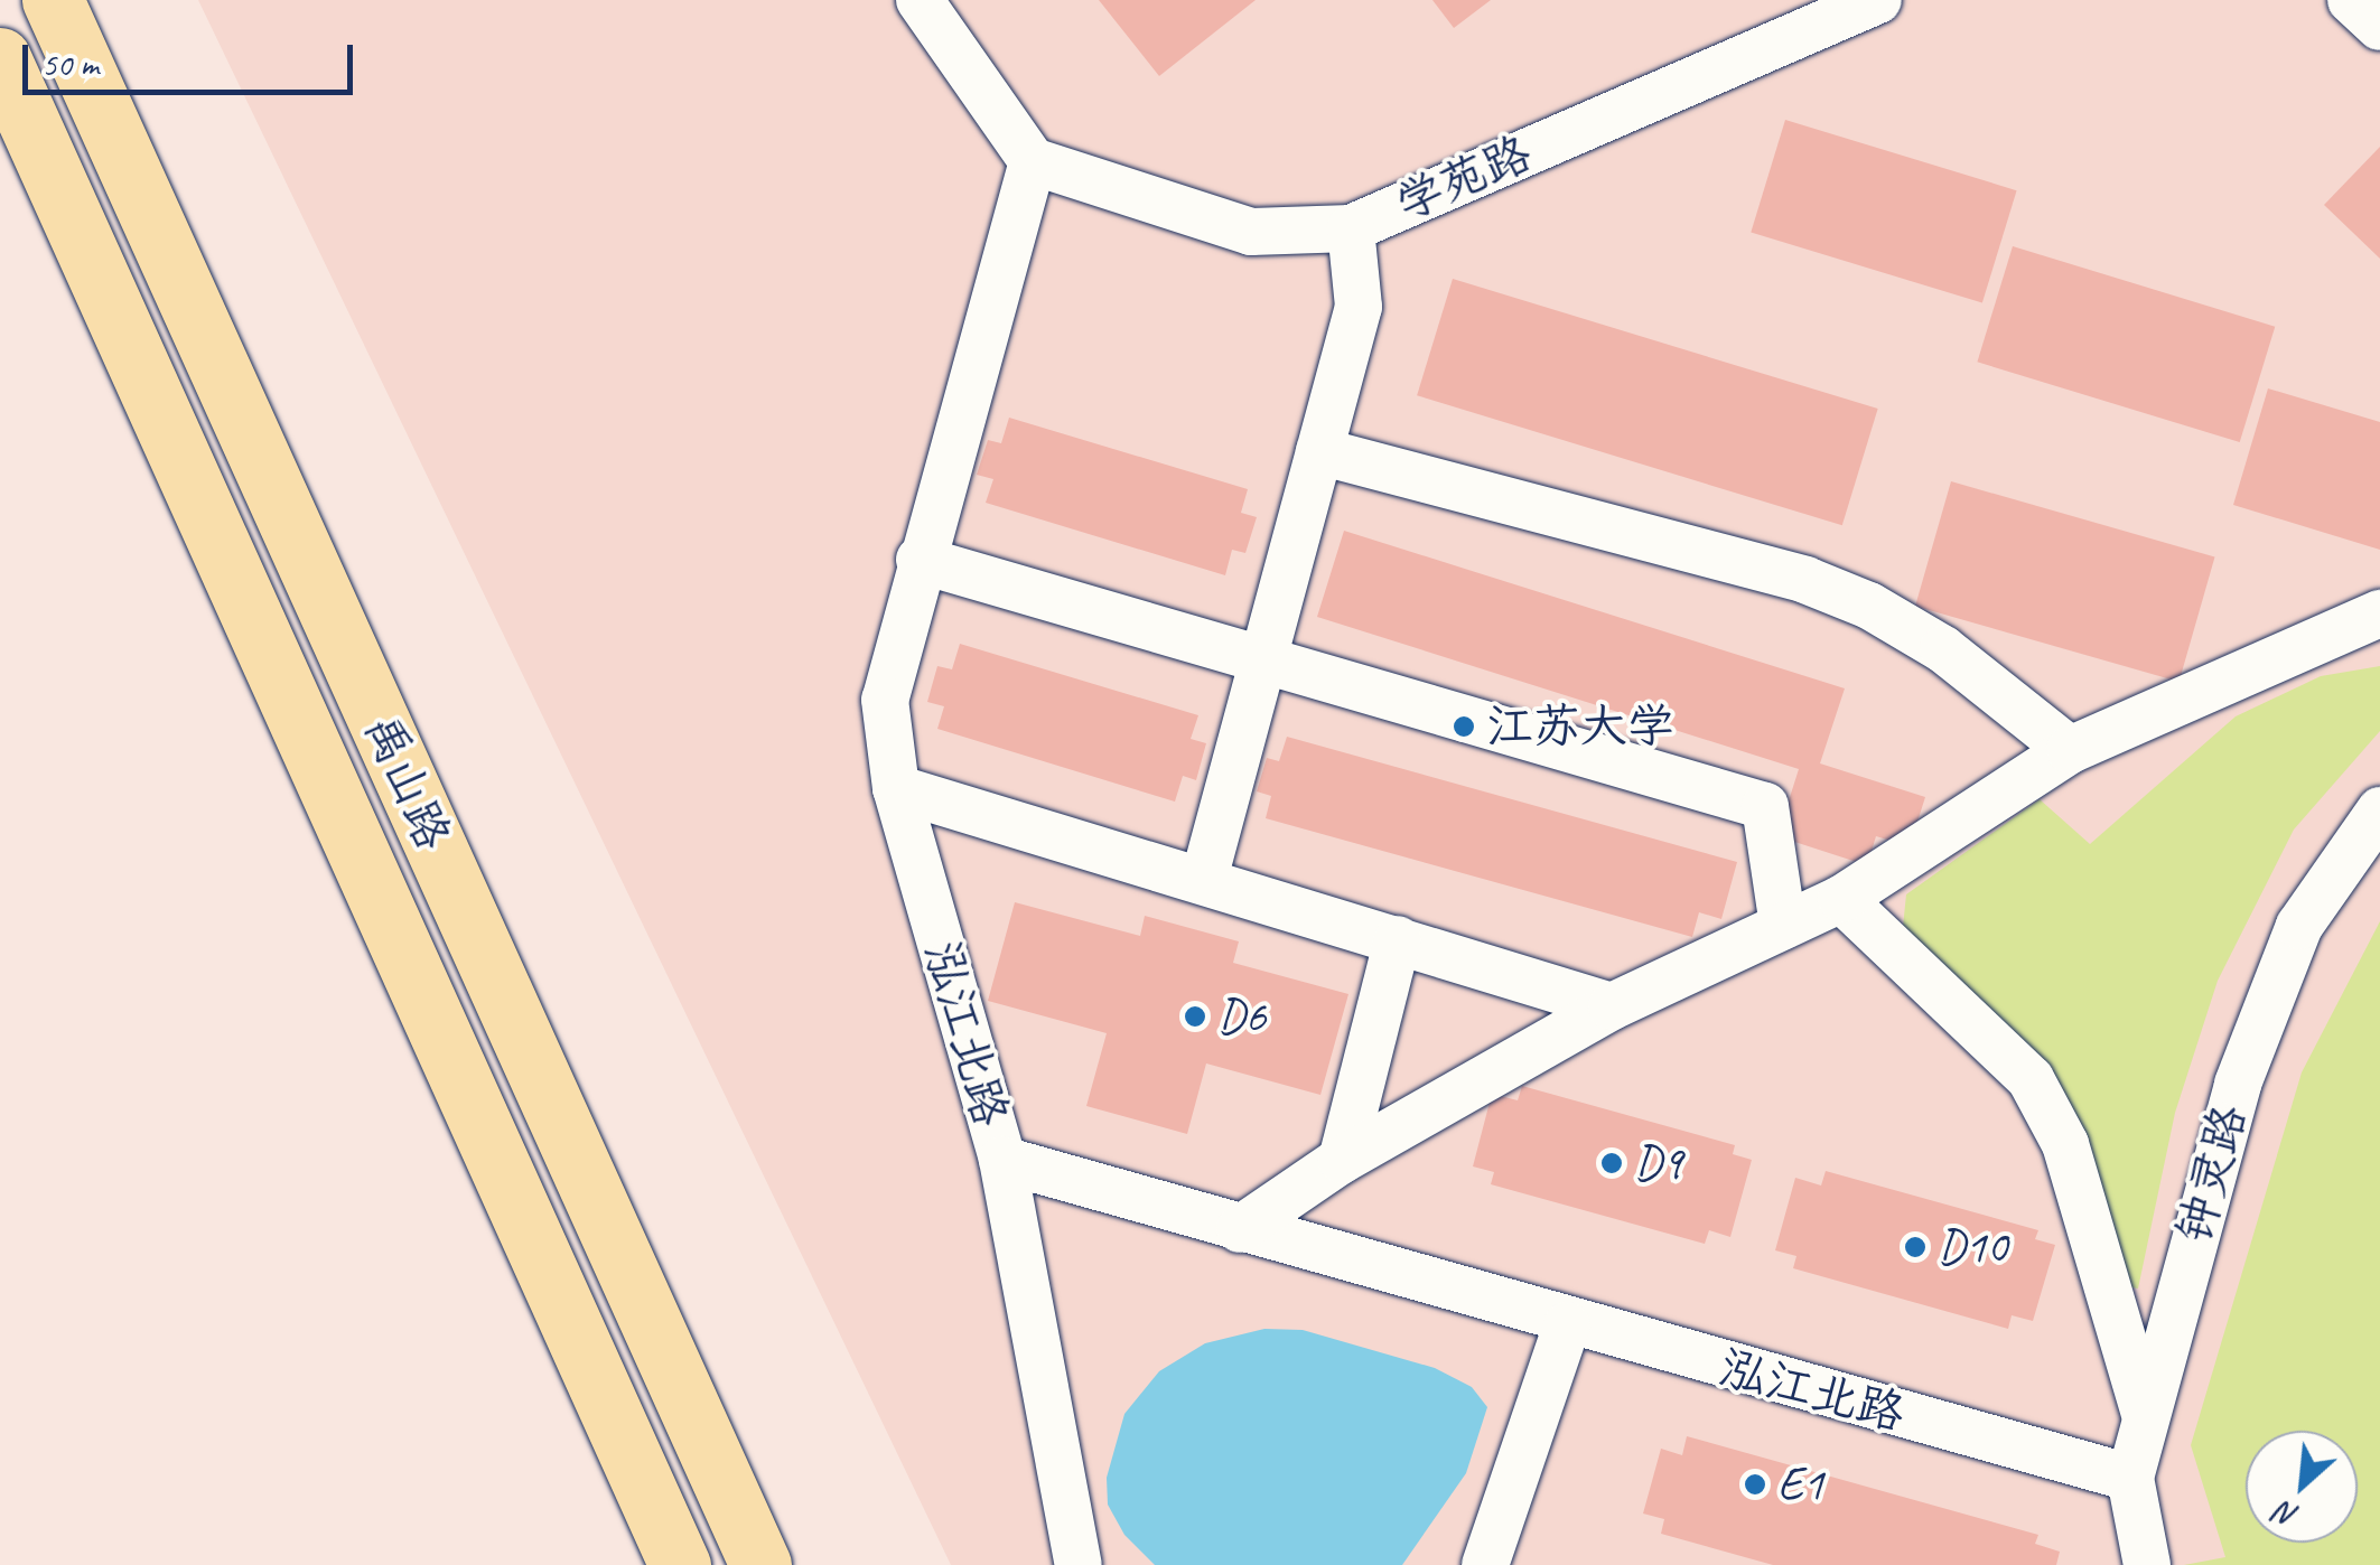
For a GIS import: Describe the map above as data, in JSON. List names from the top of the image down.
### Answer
{
  "streets": {
    "main road": ["禹山路"],
    "lane": ["学苑路", "泓江北路", "钟灵路"]
  },
  "crossings": [
    ["学苑路", "泓江北路"],
    ["泓江北路", "钟灵路"]
  ],
  "places": [
    "江苏大学",
    "D6",
    "D9",
    "D10",
    "E1"
  ],
  "scale_bar": "50 m",
  "north": "bottom left"
}
